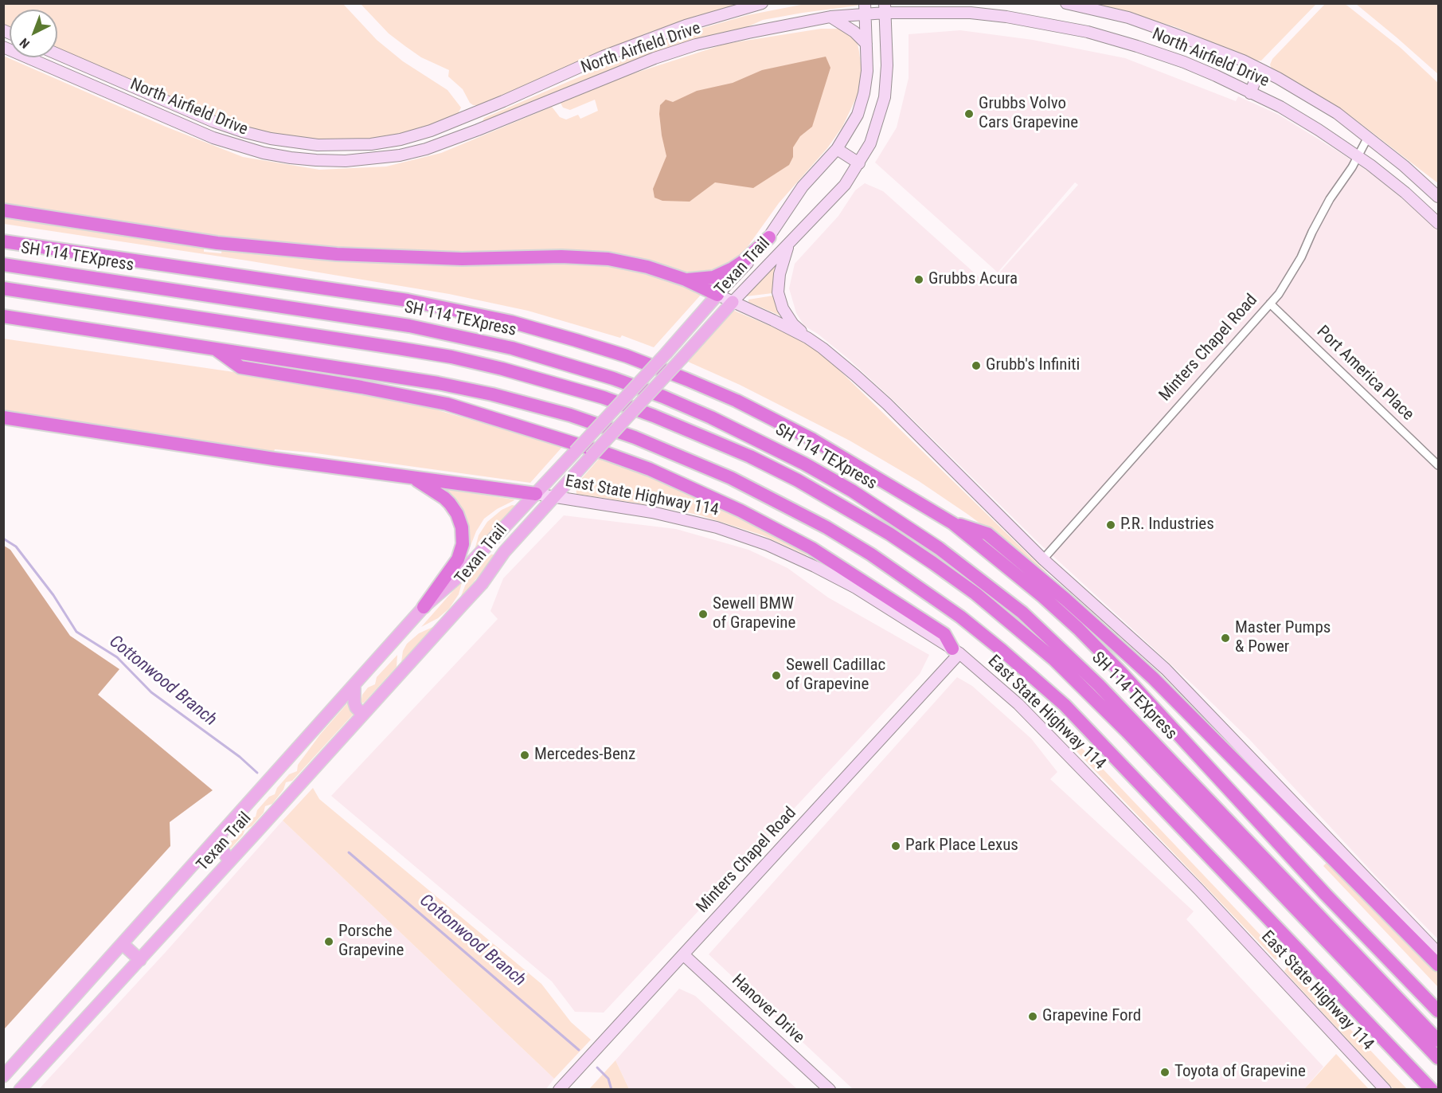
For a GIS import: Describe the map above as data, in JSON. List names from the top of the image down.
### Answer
{
  "streets": {
    "highway": ["SH 114 TEXpress"],
    "main road": [
      "North Airfield Drive",
      "Texan Trail",
      "Minters Chapel Road",
      "East State Highway 114",
      "Hanover Drive"
    ],
    "street": ["Port America Place"]
  },
  "crossings": [
    ["North Airfield Drive", "Texan Trail"],
    ["North Airfield Drive", "Minters Chapel Road"],
    ["Texan Trail", "East State Highway 114"],
    ["Minters Chapel Road", "Port America Place"],
    ["Minters Chapel Road", "East State Highway 114"],
    ["Minters Chapel Road", "Hanover Drive"]
  ],
  "water": ["Cottonwood Branch"],
  "places": [
    "Grubbs Volvo Cars Grapevine",
    "Grubbs Acura",
    "Grubb's Infiniti",
    "P.R. Industries",
    "Sewell BMW of Grapevine",
    "Master Pumps & Power",
    "Sewell Cadillac of Grapevine",
    "Mercedes-Benz",
    "Park Place Lexus",
    "Porsche Grapevine",
    "Grapevine Ford",
    "Toyota of Grapevine"
  ],
  "north": "bottom left"
}
